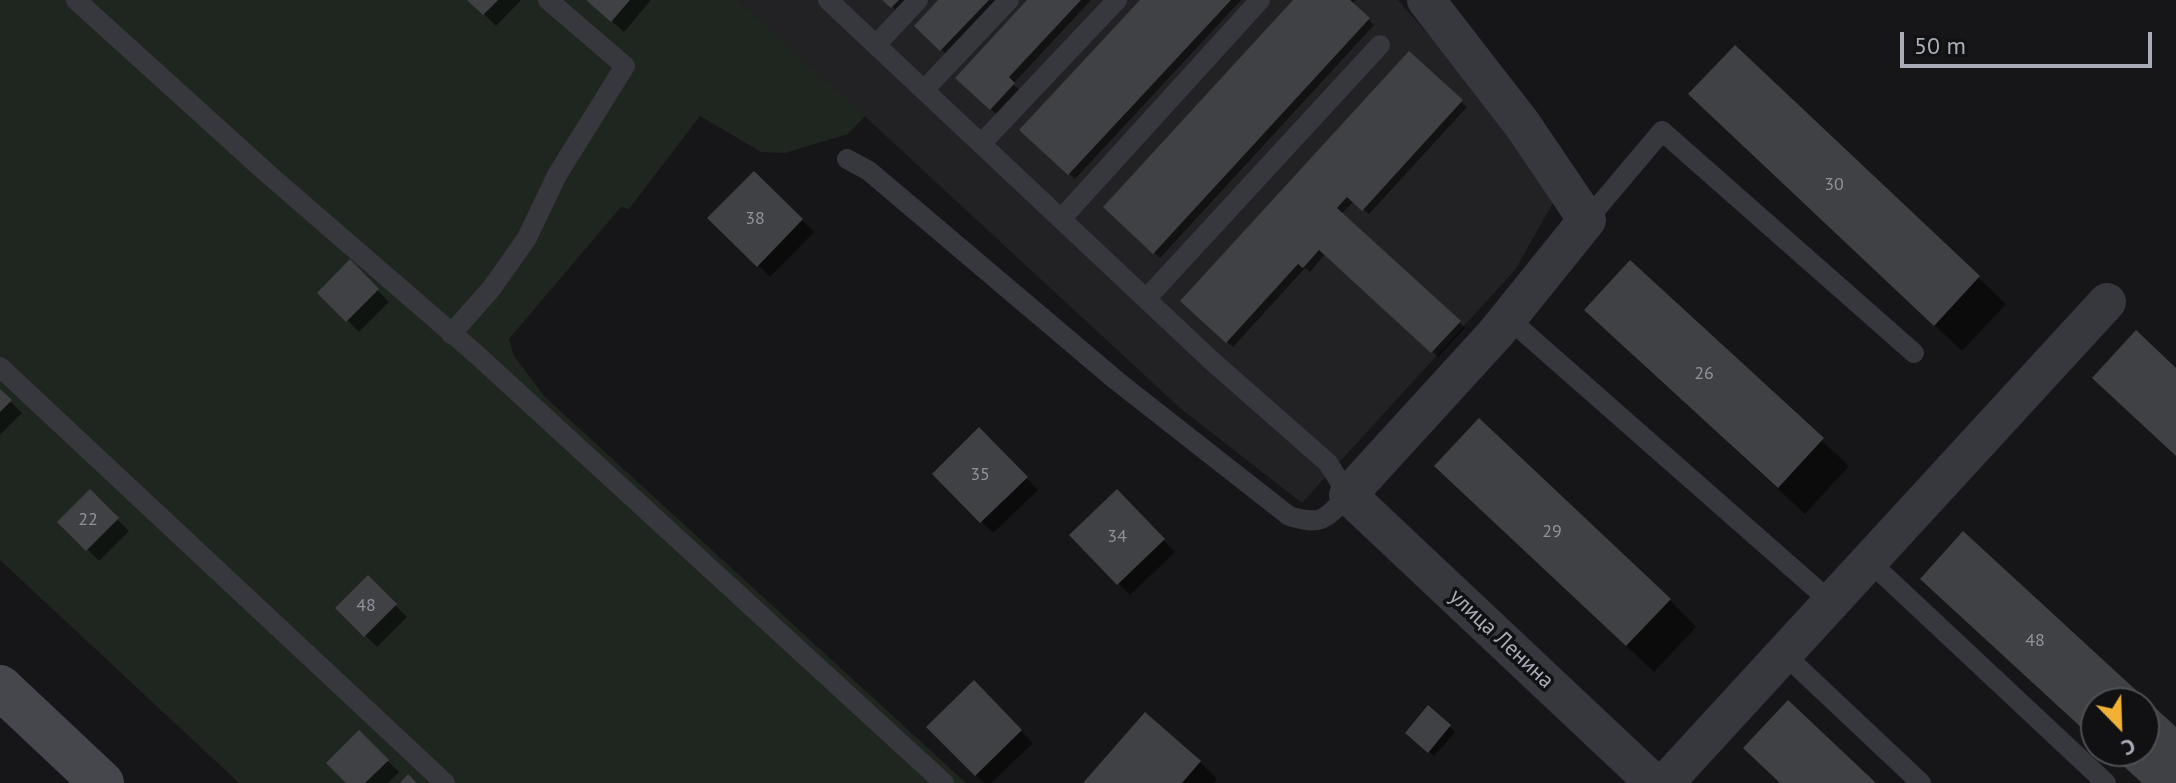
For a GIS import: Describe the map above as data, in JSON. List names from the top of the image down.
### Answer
{
  "streets": {
    "street": ["улица Ленина"]
  },
  "house_numbers": [
    "30",
    "38",
    "26",
    "35",
    "22",
    "29",
    "34",
    "48",
    "48"
  ],
  "scale_bar": "50 m",
  "north": "bottom right"
}
